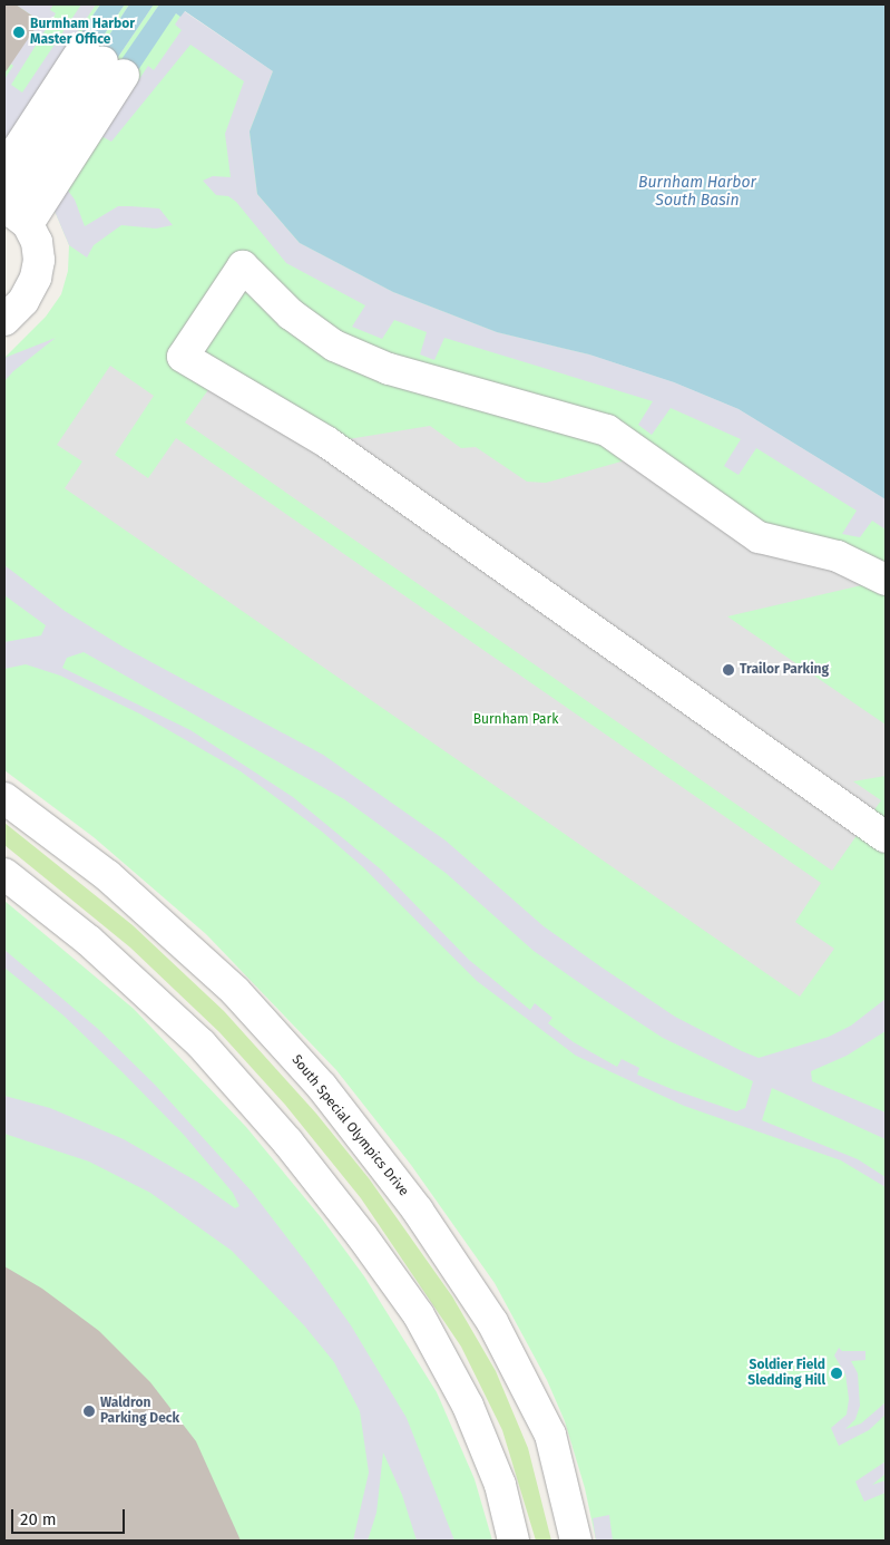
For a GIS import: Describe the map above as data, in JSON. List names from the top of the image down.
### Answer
{
  "streets": {
    "street": ["South Special Olympics Drive"]
  },
  "water": ["Burnham Harbor South Basin"],
  "parks": ["Burnham Park"],
  "places": [
    "Burmham Harbor Master Office",
    "Trailor Parking",
    "Soldier Field Sledding Hill",
    "Waldron Parking Deck"
  ],
  "scale_bar": "20 m"
}
